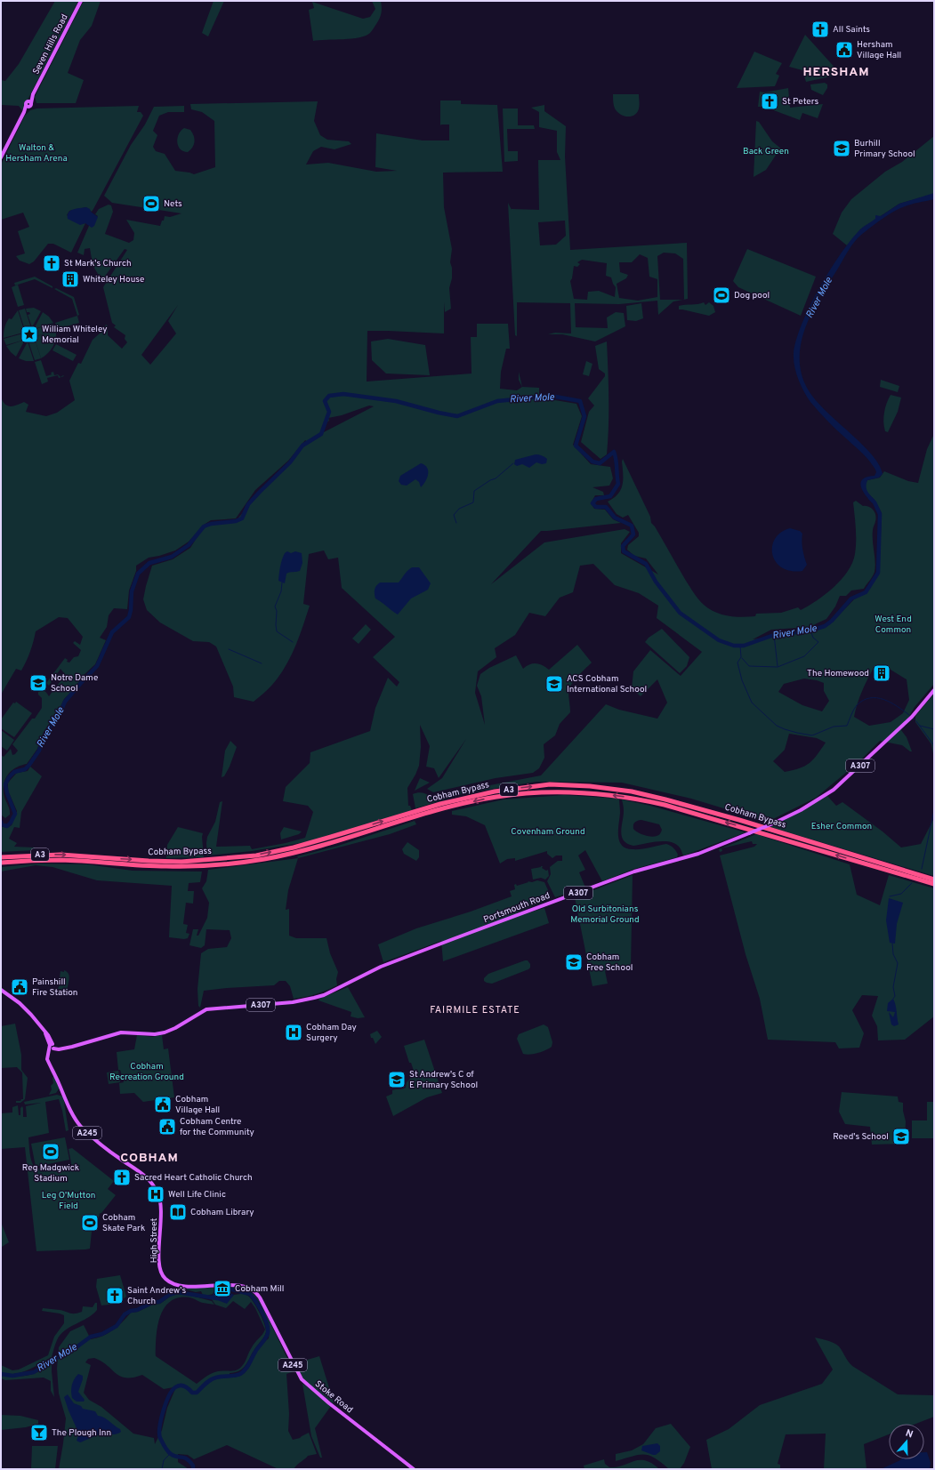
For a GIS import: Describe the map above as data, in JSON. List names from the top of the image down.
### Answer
{
  "streets": {
    "highway": ["A3", "Cobham Bypass"],
    "main road": [
      "Seven Hills Road",
      "A307",
      "Portsmouth Road",
      "A245",
      "High Street",
      "Stoke Road"
    ]
  },
  "crossings": [
    ["Portsmouth Road", "High Street"],
    ["High Street", "Stoke Road"]
  ],
  "districts": ["HERSHAM", "FAIRMILE ESTATE", "COBHAM"],
  "water": ["River Mole"],
  "parks": [
    "Walton & Hersham Arena",
    "Back Green",
    "West End Common",
    "Esher Common",
    "Covenham Ground",
    "Old Surbitonians Memorial Ground",
    "Cobham Recreation Ground",
    "Leg O'Mutton Field"
  ],
  "places": {
    "church": [
      "All Saints",
      "St Peters",
      "St Mark's Church",
      "Sacred Heart Catholic Church",
      "Saint Andrew's Church"
    ],
    "public building": [
      "Hersham Village Hall",
      "Painshill Fire Station",
      "Cobham Village Hall",
      "Cobham Centre for the Community"
    ],
    "school or university": [
      "Burhill Primary School",
      "Notre Dame School",
      "ACS Cobham International School",
      "Cobham Free School",
      "St Andrew's C of E Primary School",
      "Reed's School"
    ],
    "sports": [
      "Nets",
      "Dog pool",
      "Reg Madgwick Stadium",
      "Cobham Skate Park"
    ],
    "building": ["Whiteley House", "The Homewood"],
    "place": ["William Whiteley Memorial"],
    "hospital": ["Cobham Day Surgery", "Well Life Clinic"],
    "library": ["Cobham Library"],
    "museum": ["Cobham Mill"],
    "bar": ["The Plough Inn"]
  },
  "north": "top"
}
